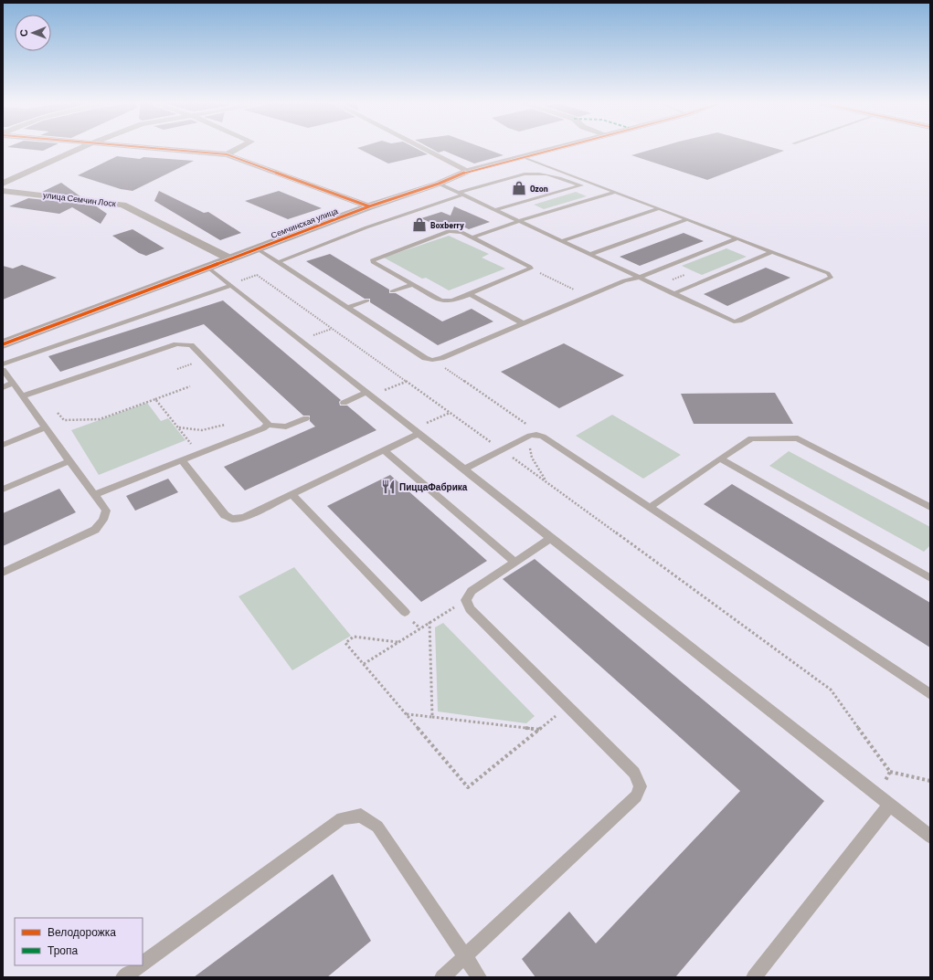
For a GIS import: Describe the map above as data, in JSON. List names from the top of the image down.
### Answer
{
  "streets": {
    "street": ["улица Семчин Лоск", "Семчинская улица"]
  },
  "crossings": [
    ["улица Семчин Лоск", "Семчинская улица"]
  ],
  "places": {
    "shop": ["Ozon", "Boxberry"],
    "restaurant": ["ПиццаФабрика"]
  },
  "legend": ["Велодорожка", "Тропа"],
  "north": "left"
}
